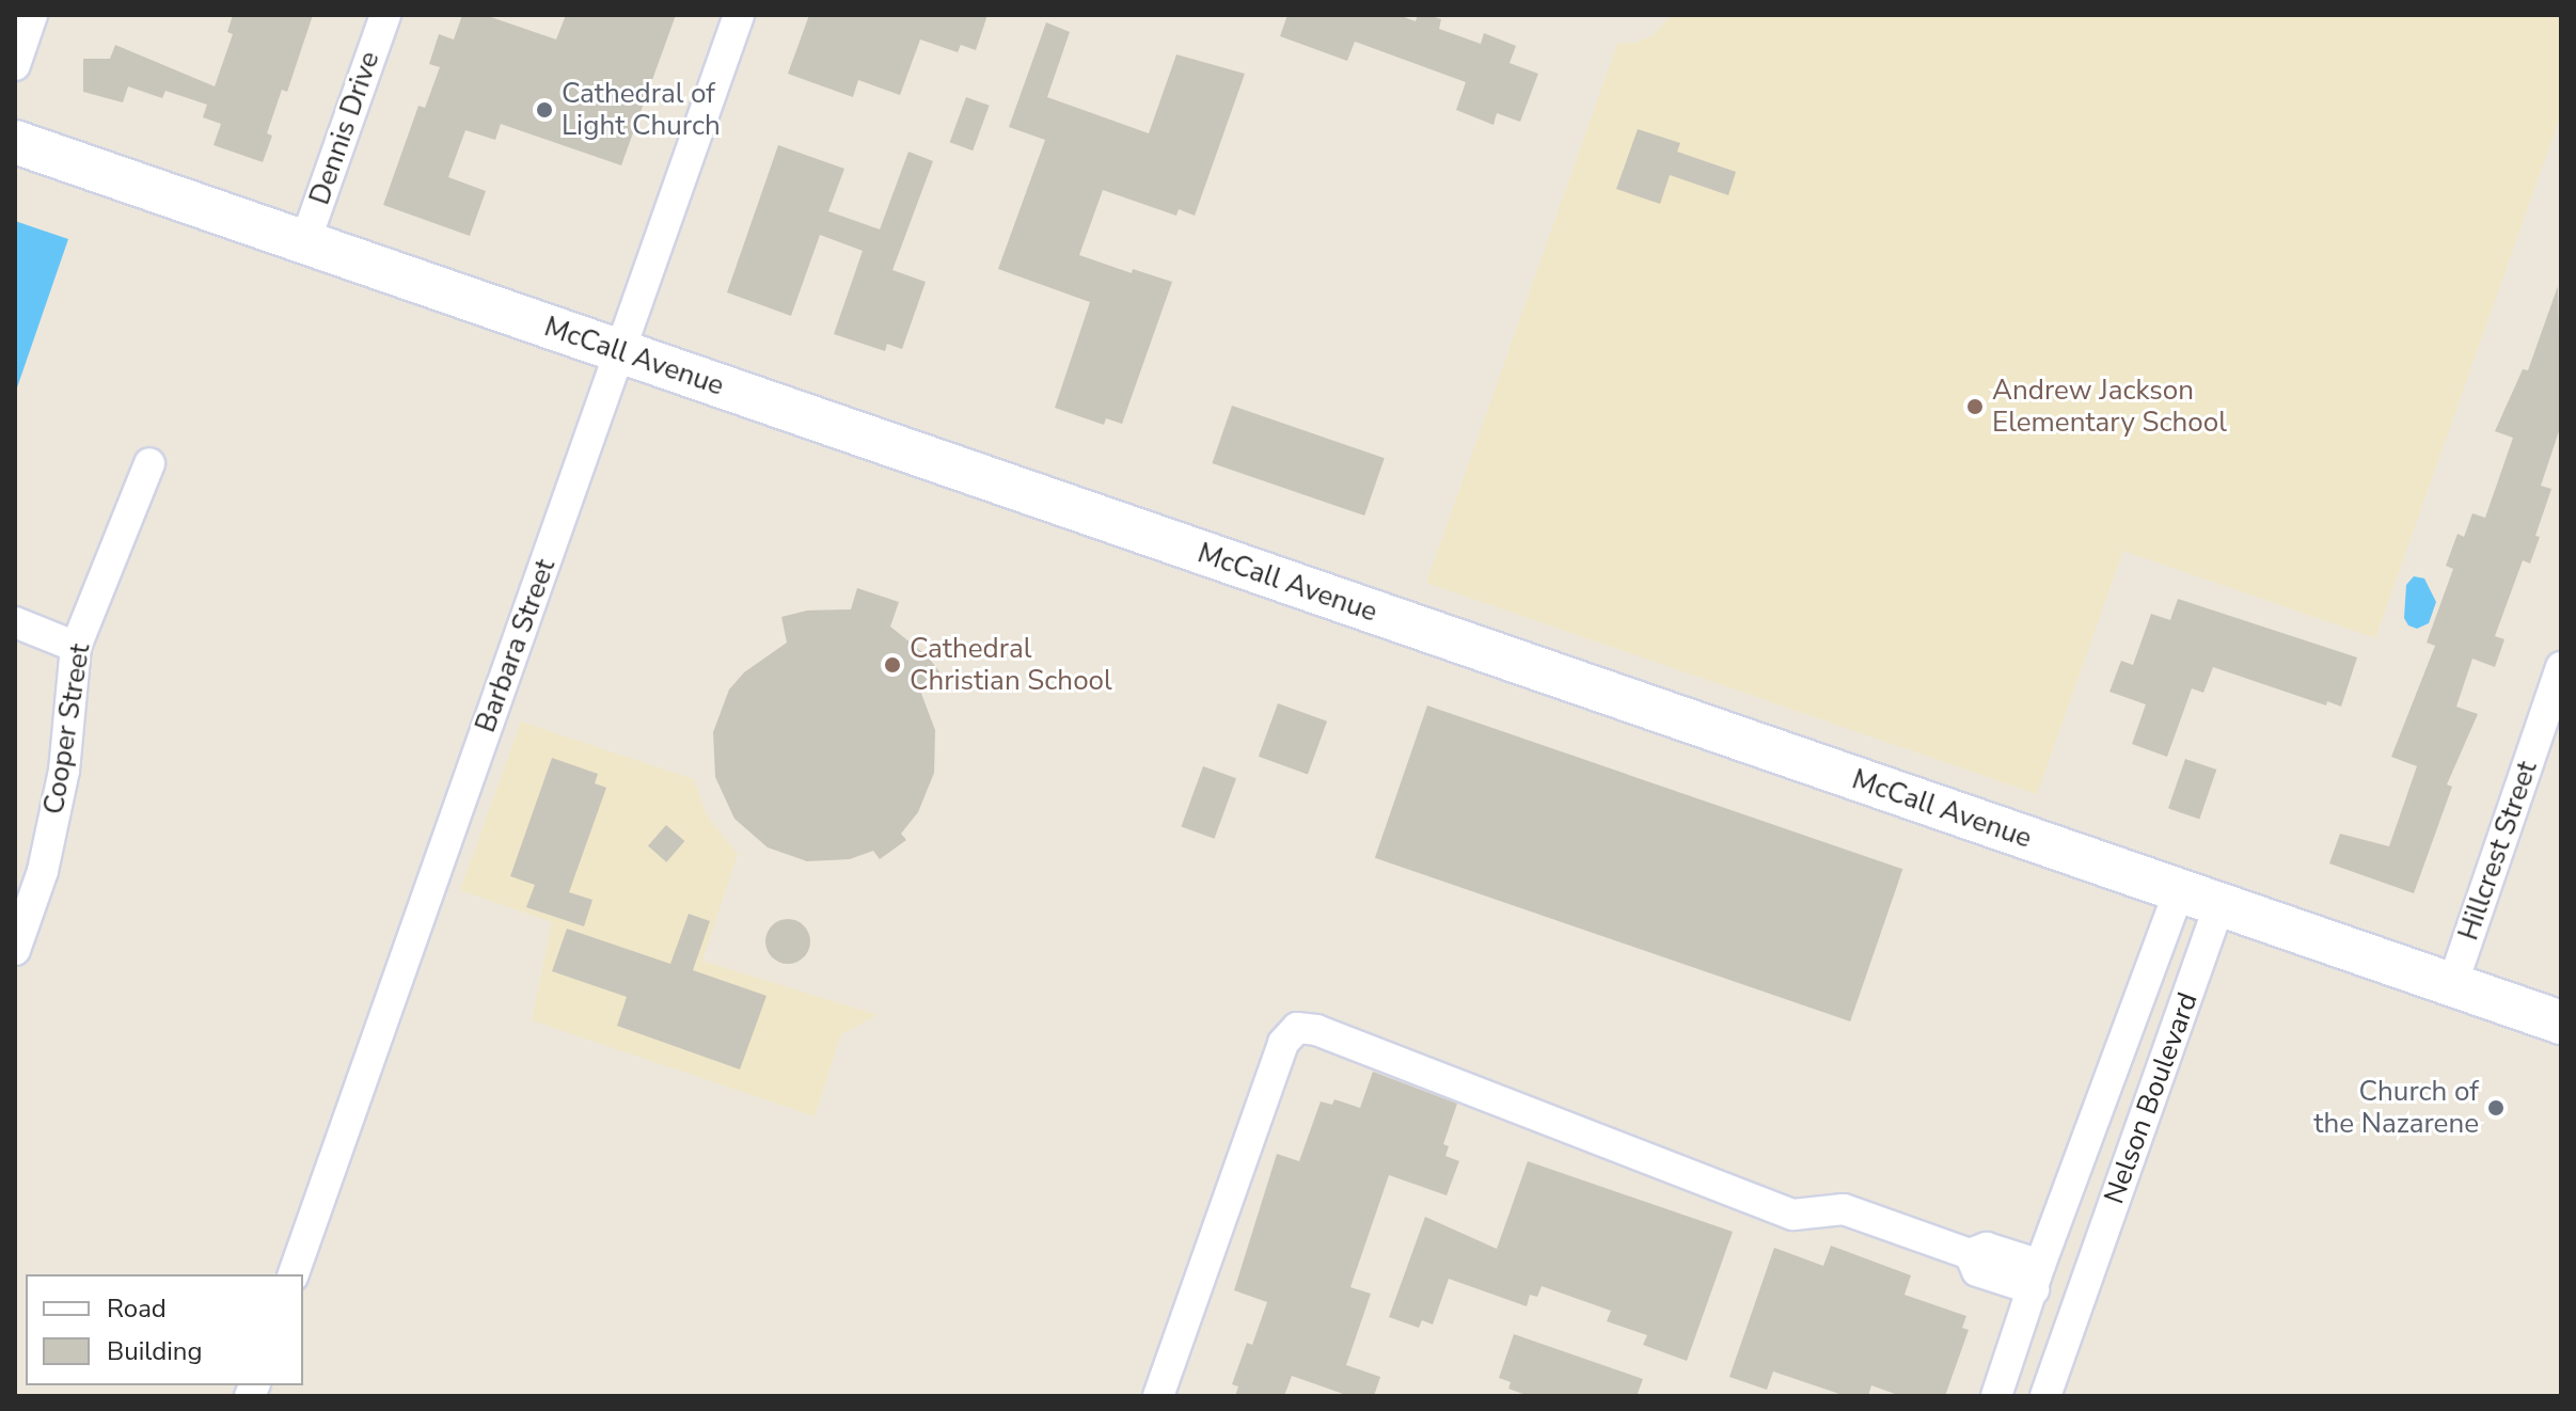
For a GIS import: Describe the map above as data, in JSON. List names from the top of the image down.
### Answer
{
  "streets": {
    "main road": ["McCall Avenue"],
    "street": [
      "Dennis Drive",
      "Barbara Street",
      "Cooper Street",
      "Hillcrest Street",
      "Nelson Boulevard"
    ]
  },
  "crossings": [
    ["Dennis Drive", "McCall Avenue"],
    ["McCall Avenue", "Barbara Street"],
    ["McCall Avenue", "Hillcrest Street"],
    ["McCall Avenue", "Nelson Boulevard"]
  ],
  "places": [
    "Cathedral of Light Church",
    "Andrew Jackson Elementary School",
    "Cathedral Christian School",
    "Church of the Nazarene"
  ],
  "legend": ["Road", "Building"]
}
